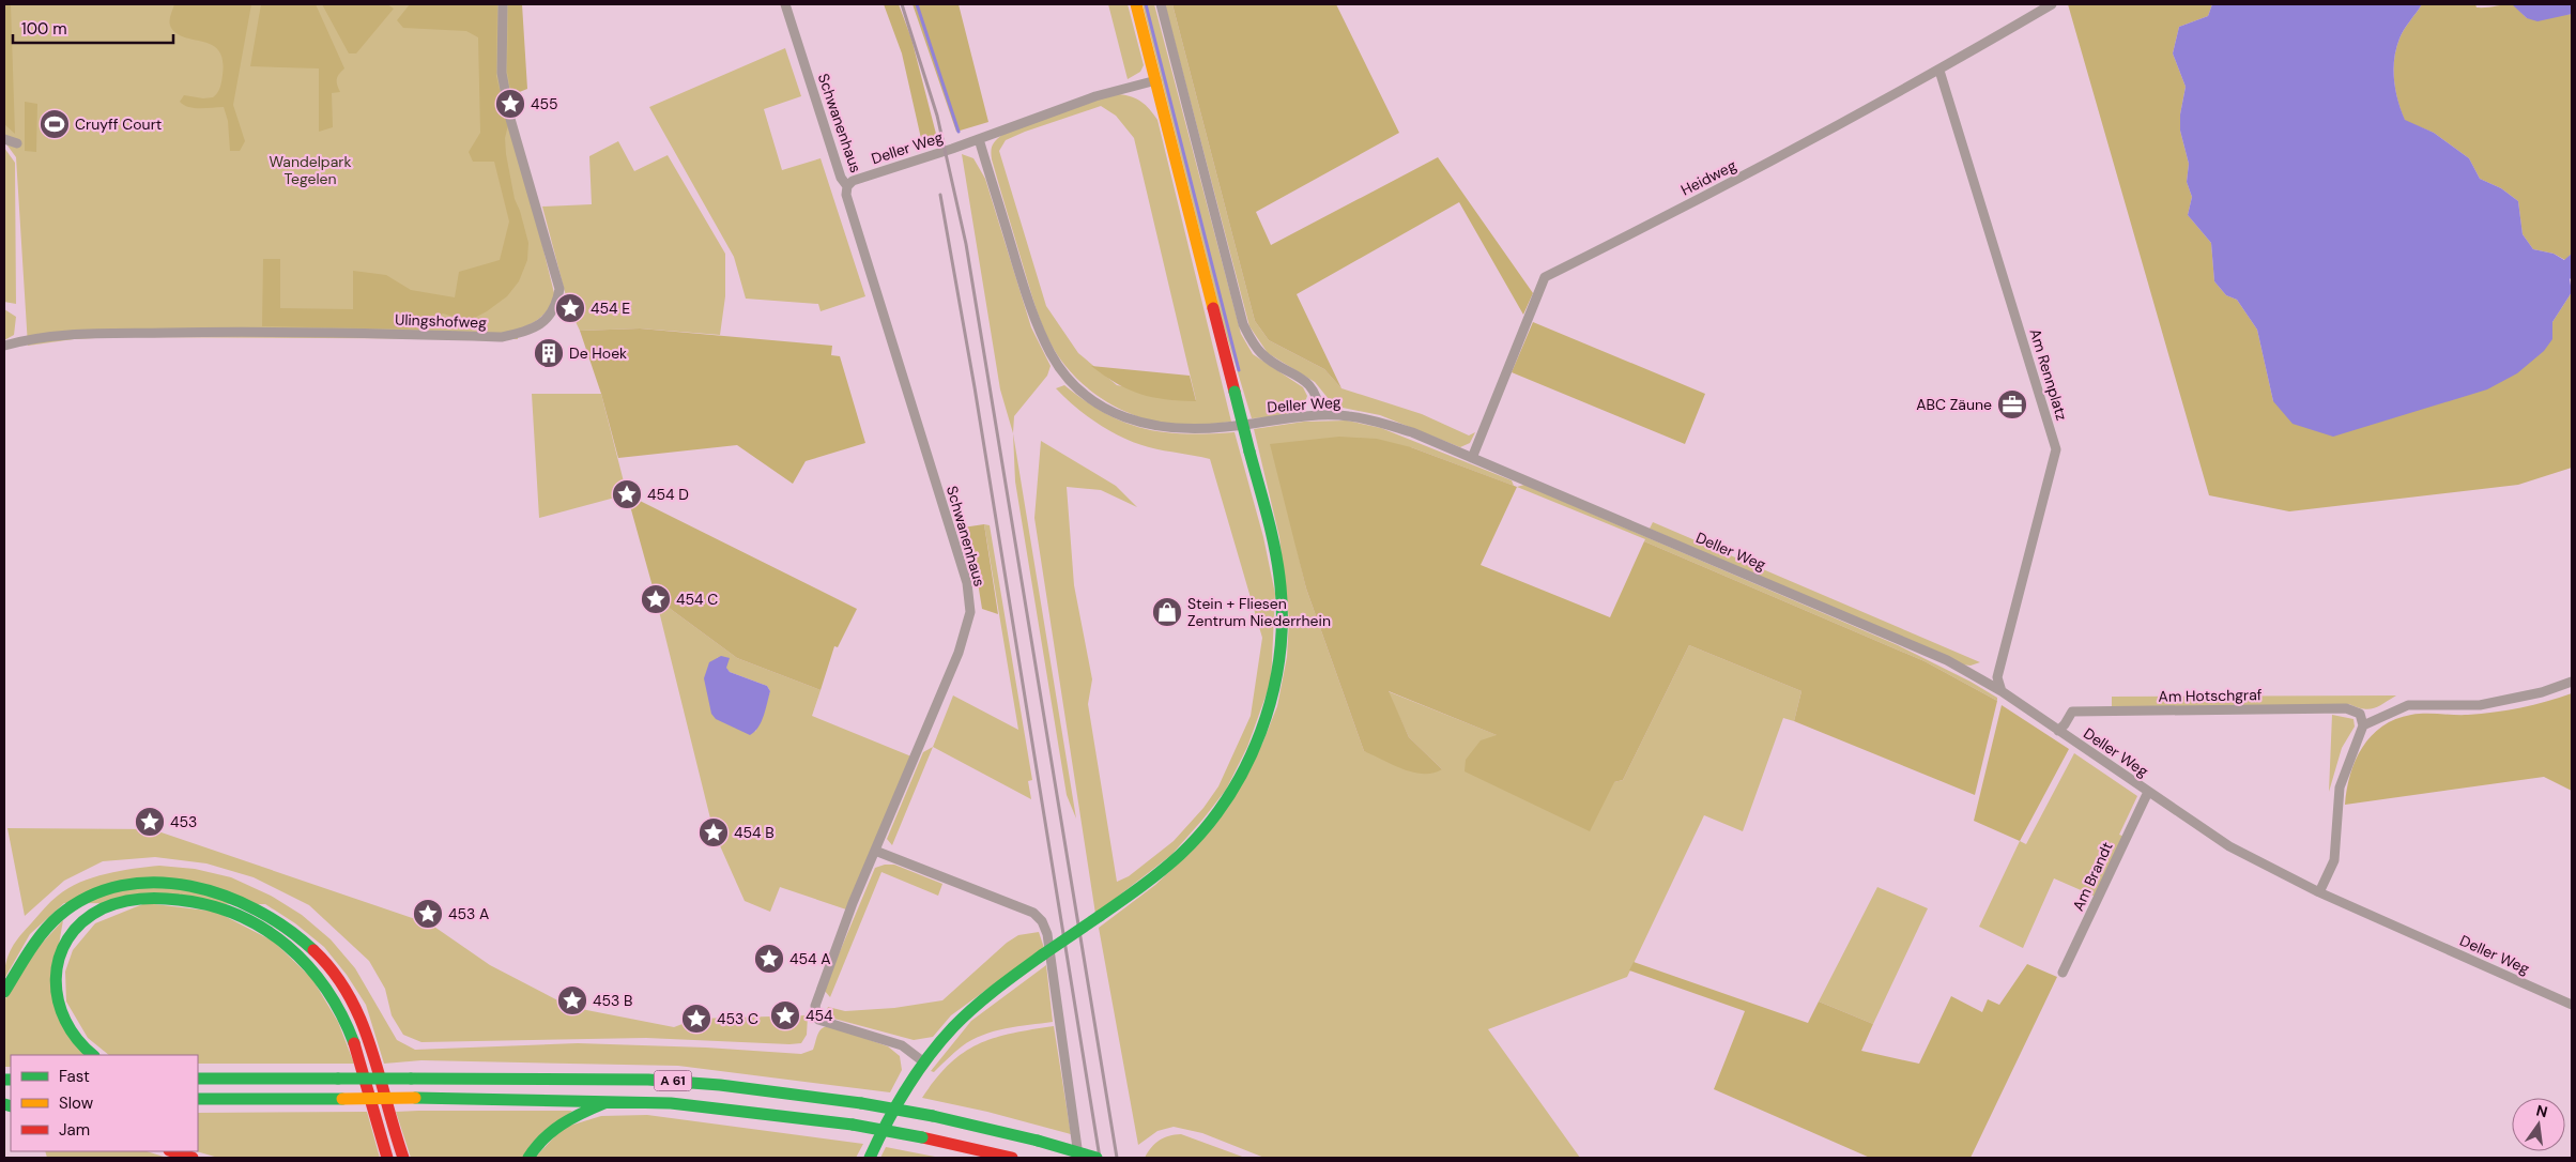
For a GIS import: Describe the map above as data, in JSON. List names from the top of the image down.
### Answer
{
  "streets": {
    "main road": ["A 61"],
    "street": [
      "Schwanenhaus",
      "Deller Weg",
      "Heidweg",
      "Ulingshofweg",
      "Am Rennplatz",
      "Am Hotschgraf",
      "Am Brandt"
    ]
  },
  "crossings": [
    ["Schwanenhaus", "Deller Weg"],
    ["Deller Weg", "Heidweg"],
    ["Deller Weg", "Am Rennplatz"],
    ["Deller Weg", "Am Hotschgraf"],
    ["Deller Weg", "Am Brandt"],
    ["Heidweg", "Am Rennplatz"]
  ],
  "parks": ["Wandelpark Tegelen"],
  "places": {
    "place": [
      "455",
      "454 E",
      "454 D",
      "454 C",
      "453",
      "454 B",
      "453 A",
      "454 A",
      "453 B",
      "454",
      "453 C"
    ],
    "sports": ["Cruyff Court"],
    "building": ["De Hoek"],
    "office": ["ABC Zäune"],
    "shop": ["Stein + Fliesen Zentrum Niederrhein"]
  },
  "legend": ["Fast", "Slow", "Jam"],
  "scale_bar": "100 m",
  "north": "top"
}
